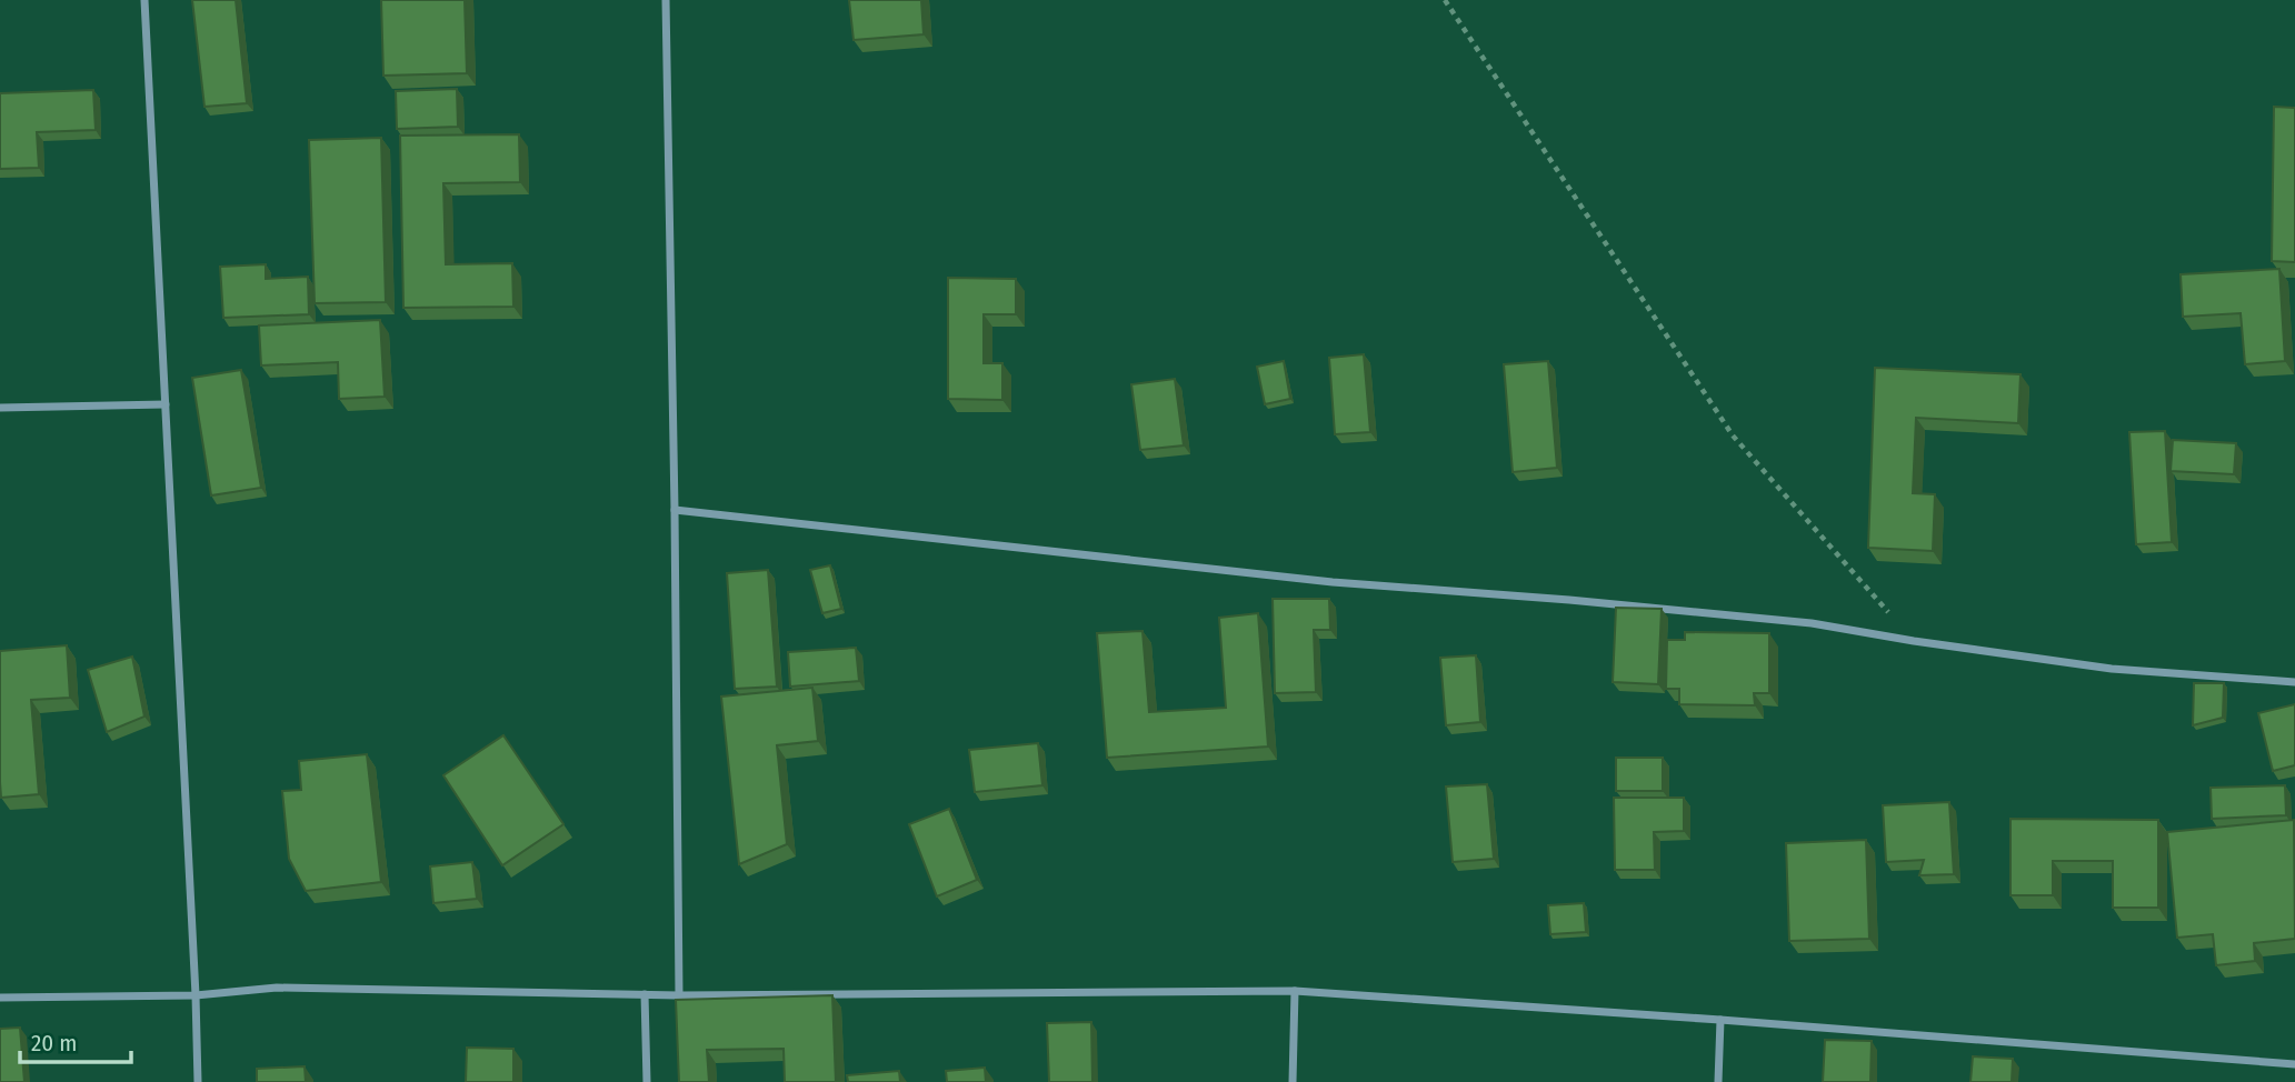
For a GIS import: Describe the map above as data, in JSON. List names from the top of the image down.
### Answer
{
  "scale_bar": "20 m"
}
